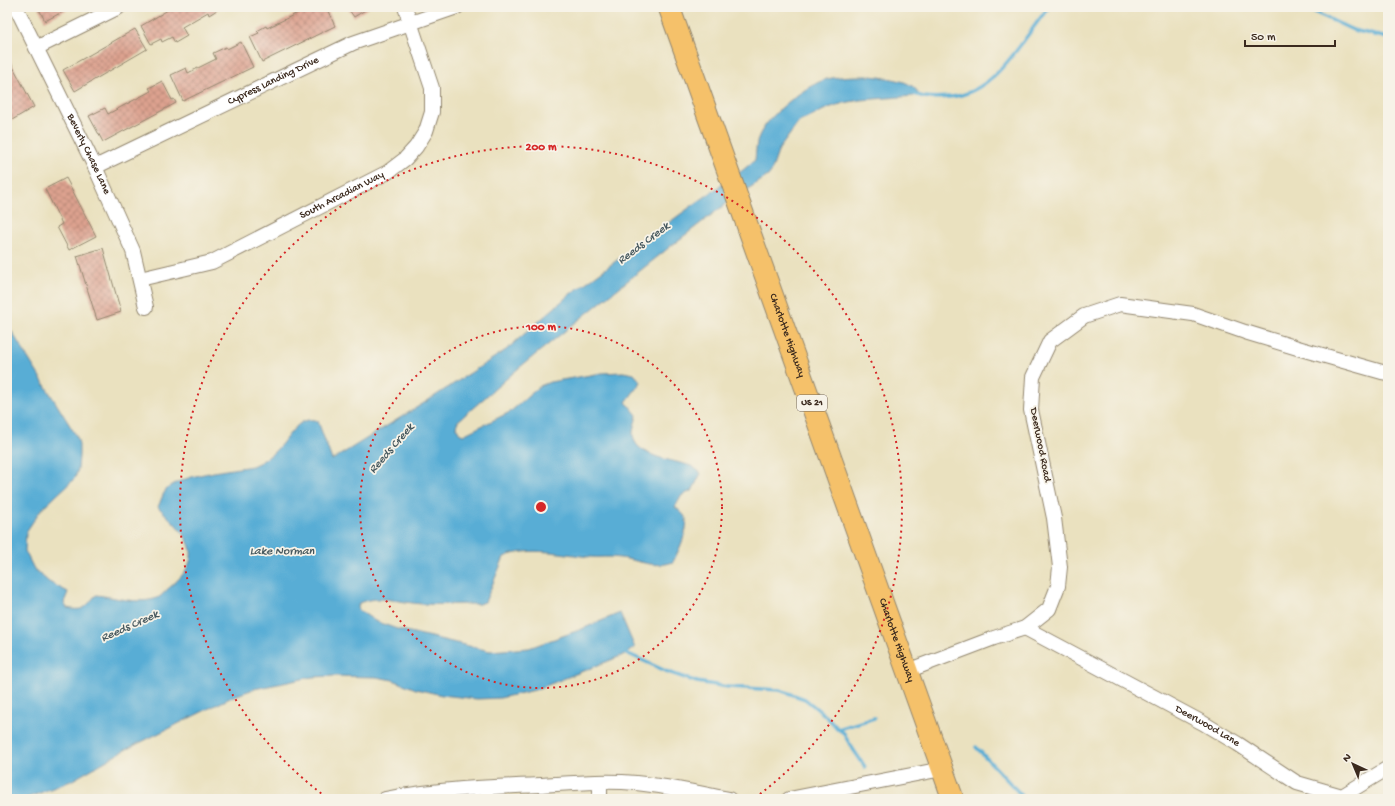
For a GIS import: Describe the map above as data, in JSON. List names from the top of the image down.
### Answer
{
  "streets": {
    "main road": ["Charlotte Highway", "US 21"],
    "street": [
      "Cypress Landing Drive",
      "Beverly Chase Lane",
      "South Arcadian Way",
      "Deerwood Road",
      "Deerwood Lane"
    ]
  },
  "crossings": [
    ["Cypress Landing Drive", "Beverly Chase Lane"],
    ["Cypress Landing Drive", "South Arcadian Way"],
    ["Beverly Chase Lane", "South Arcadian Way"],
    ["Charlotte Highway", "Deerwood Road"],
    ["Deerwood Road", "Deerwood Lane"]
  ],
  "water": ["Reeds Creek", "Lake Norman"],
  "scale_bar": "50 m",
  "north": "top left",
  "rings": ["200 m", "100 m"]
}
